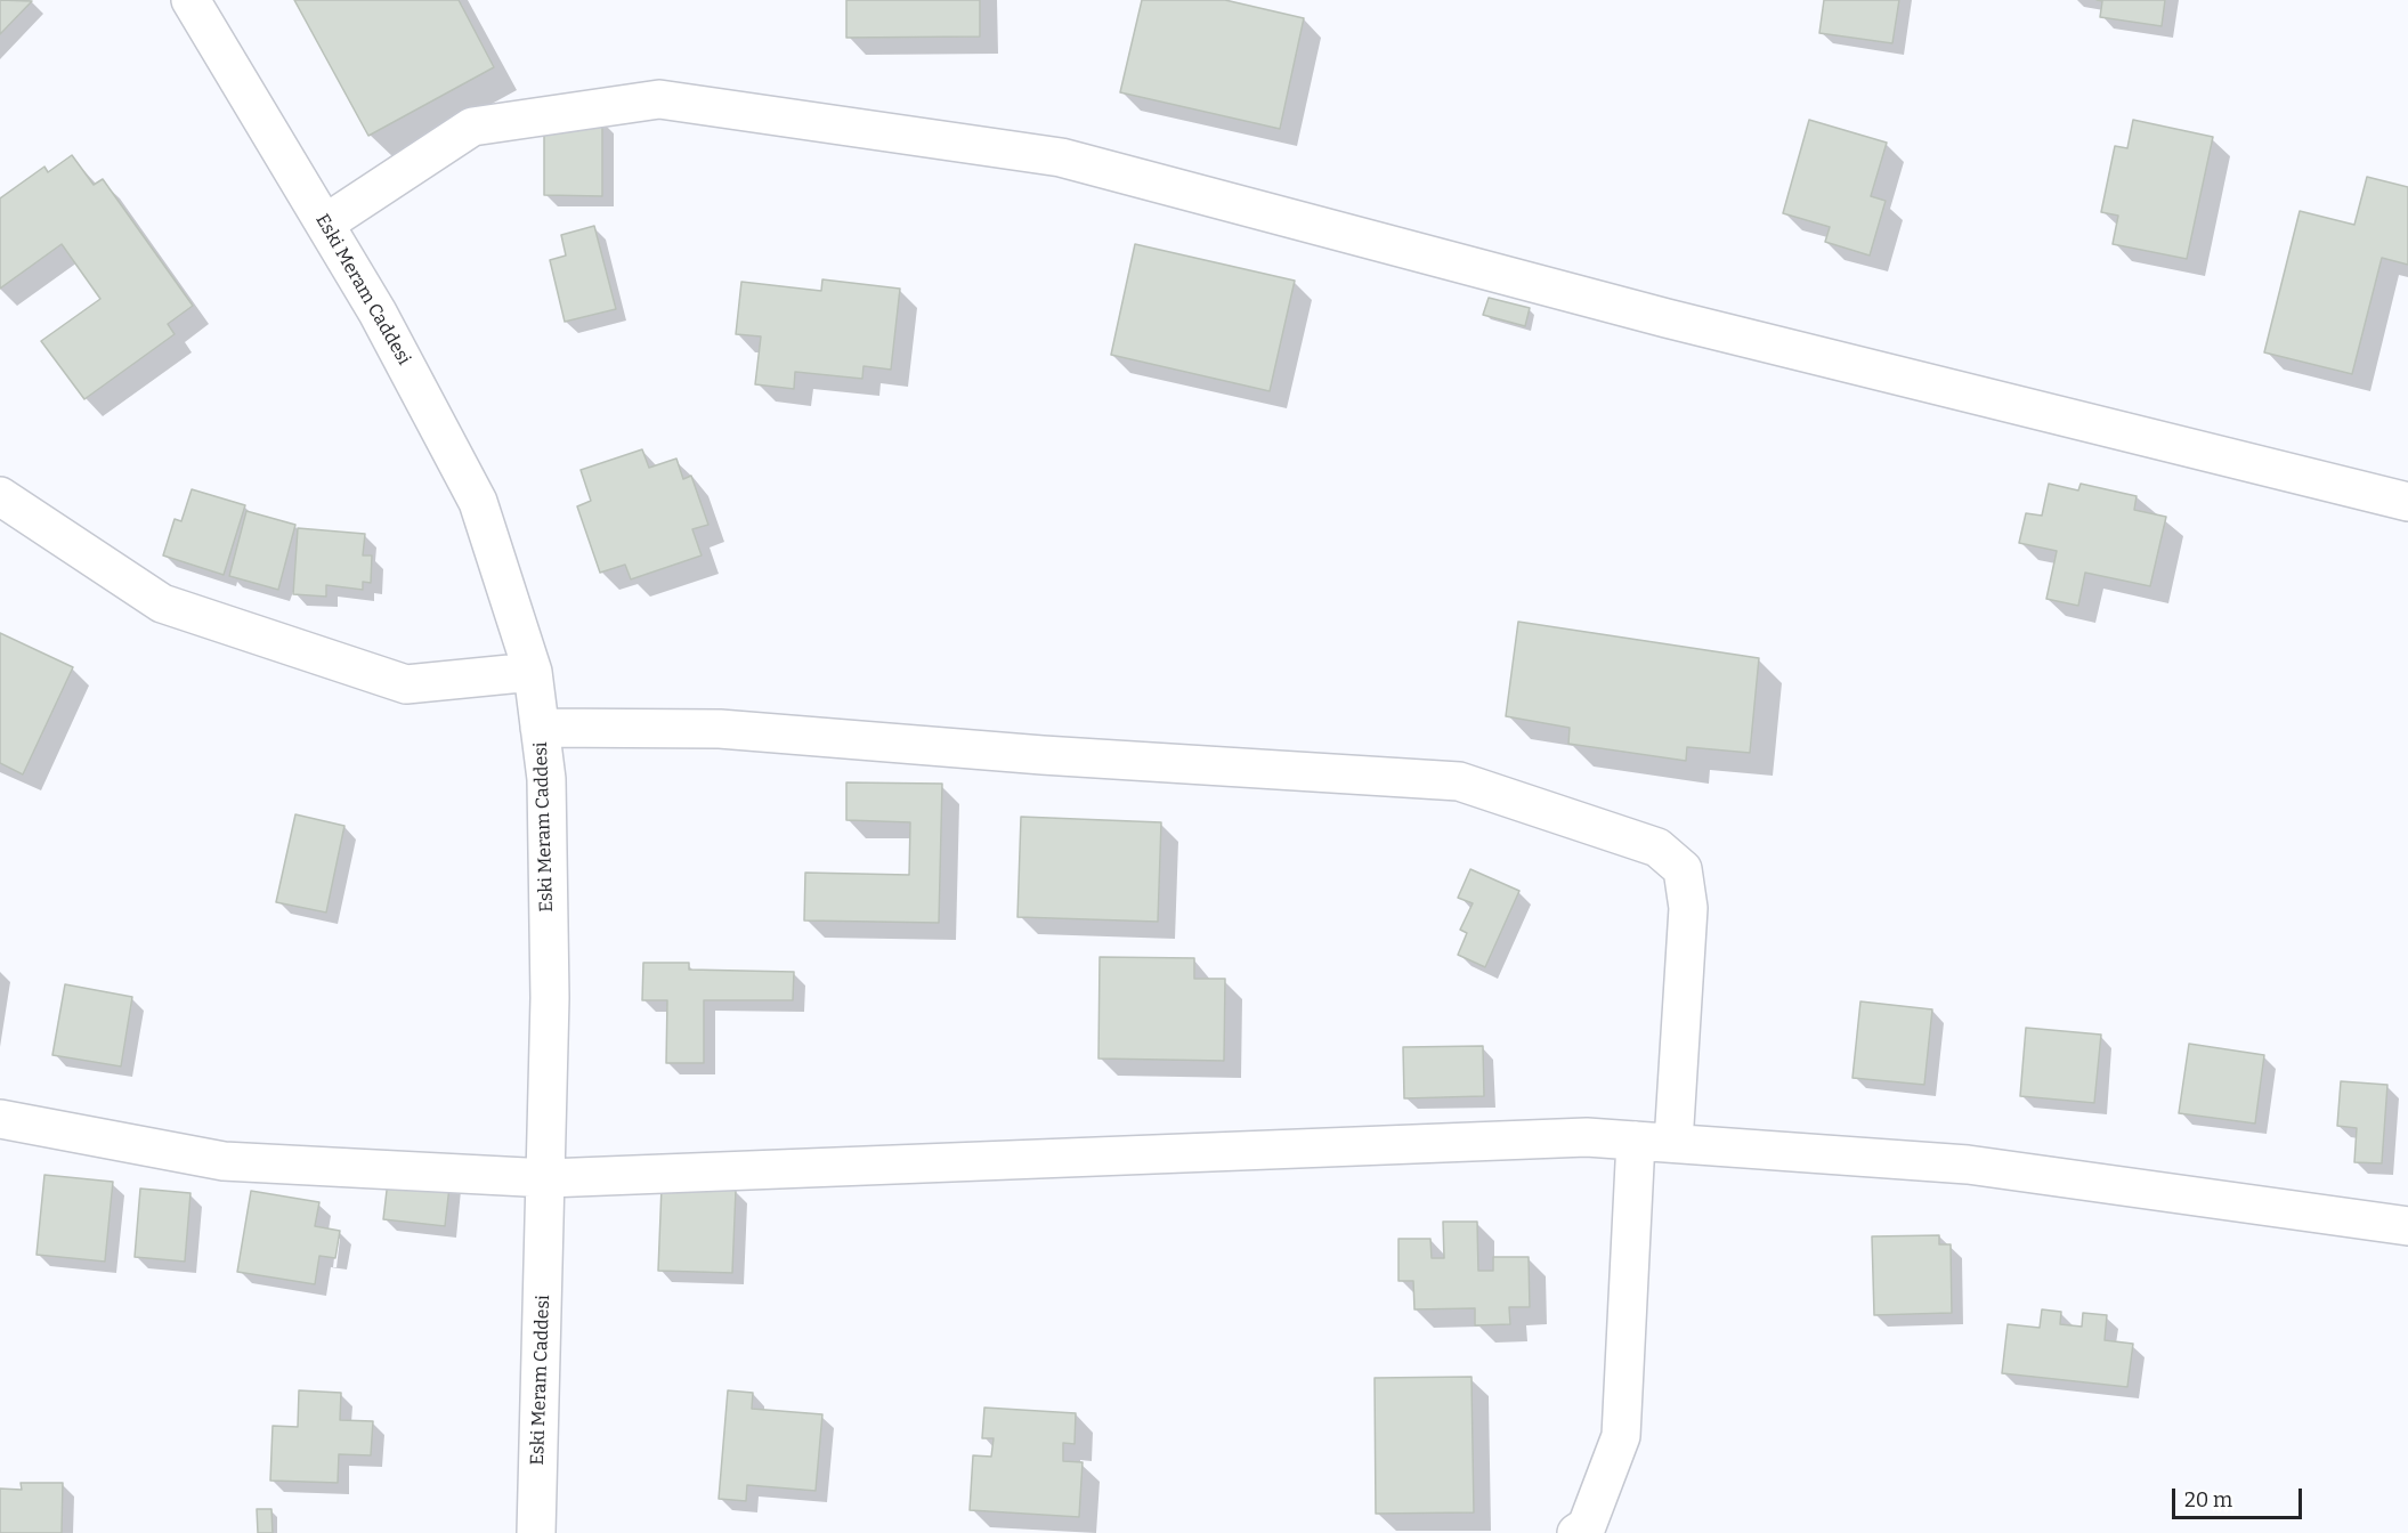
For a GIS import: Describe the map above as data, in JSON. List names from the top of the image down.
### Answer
{
  "streets": {
    "street": ["Eski Meram Caddesi"]
  },
  "scale_bar": "20 m"
}
